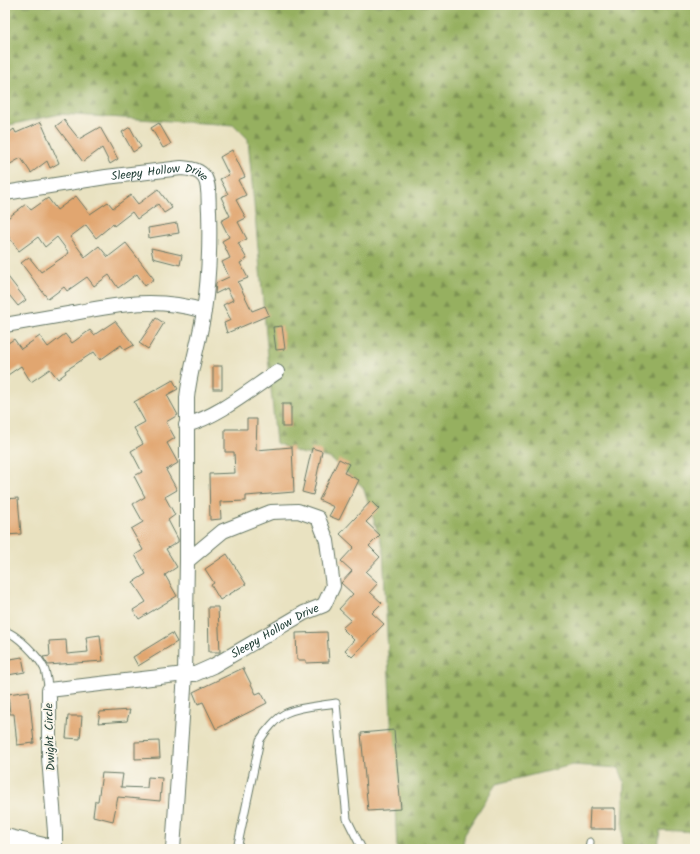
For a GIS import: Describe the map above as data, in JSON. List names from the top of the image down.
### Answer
{
  "streets": {
    "street": ["Sleepy Hollow Drive", "Dwight Circle"]
  },
  "crossings": [
    ["Sleepy Hollow Drive", "Dwight Circle"]
  ]
}
